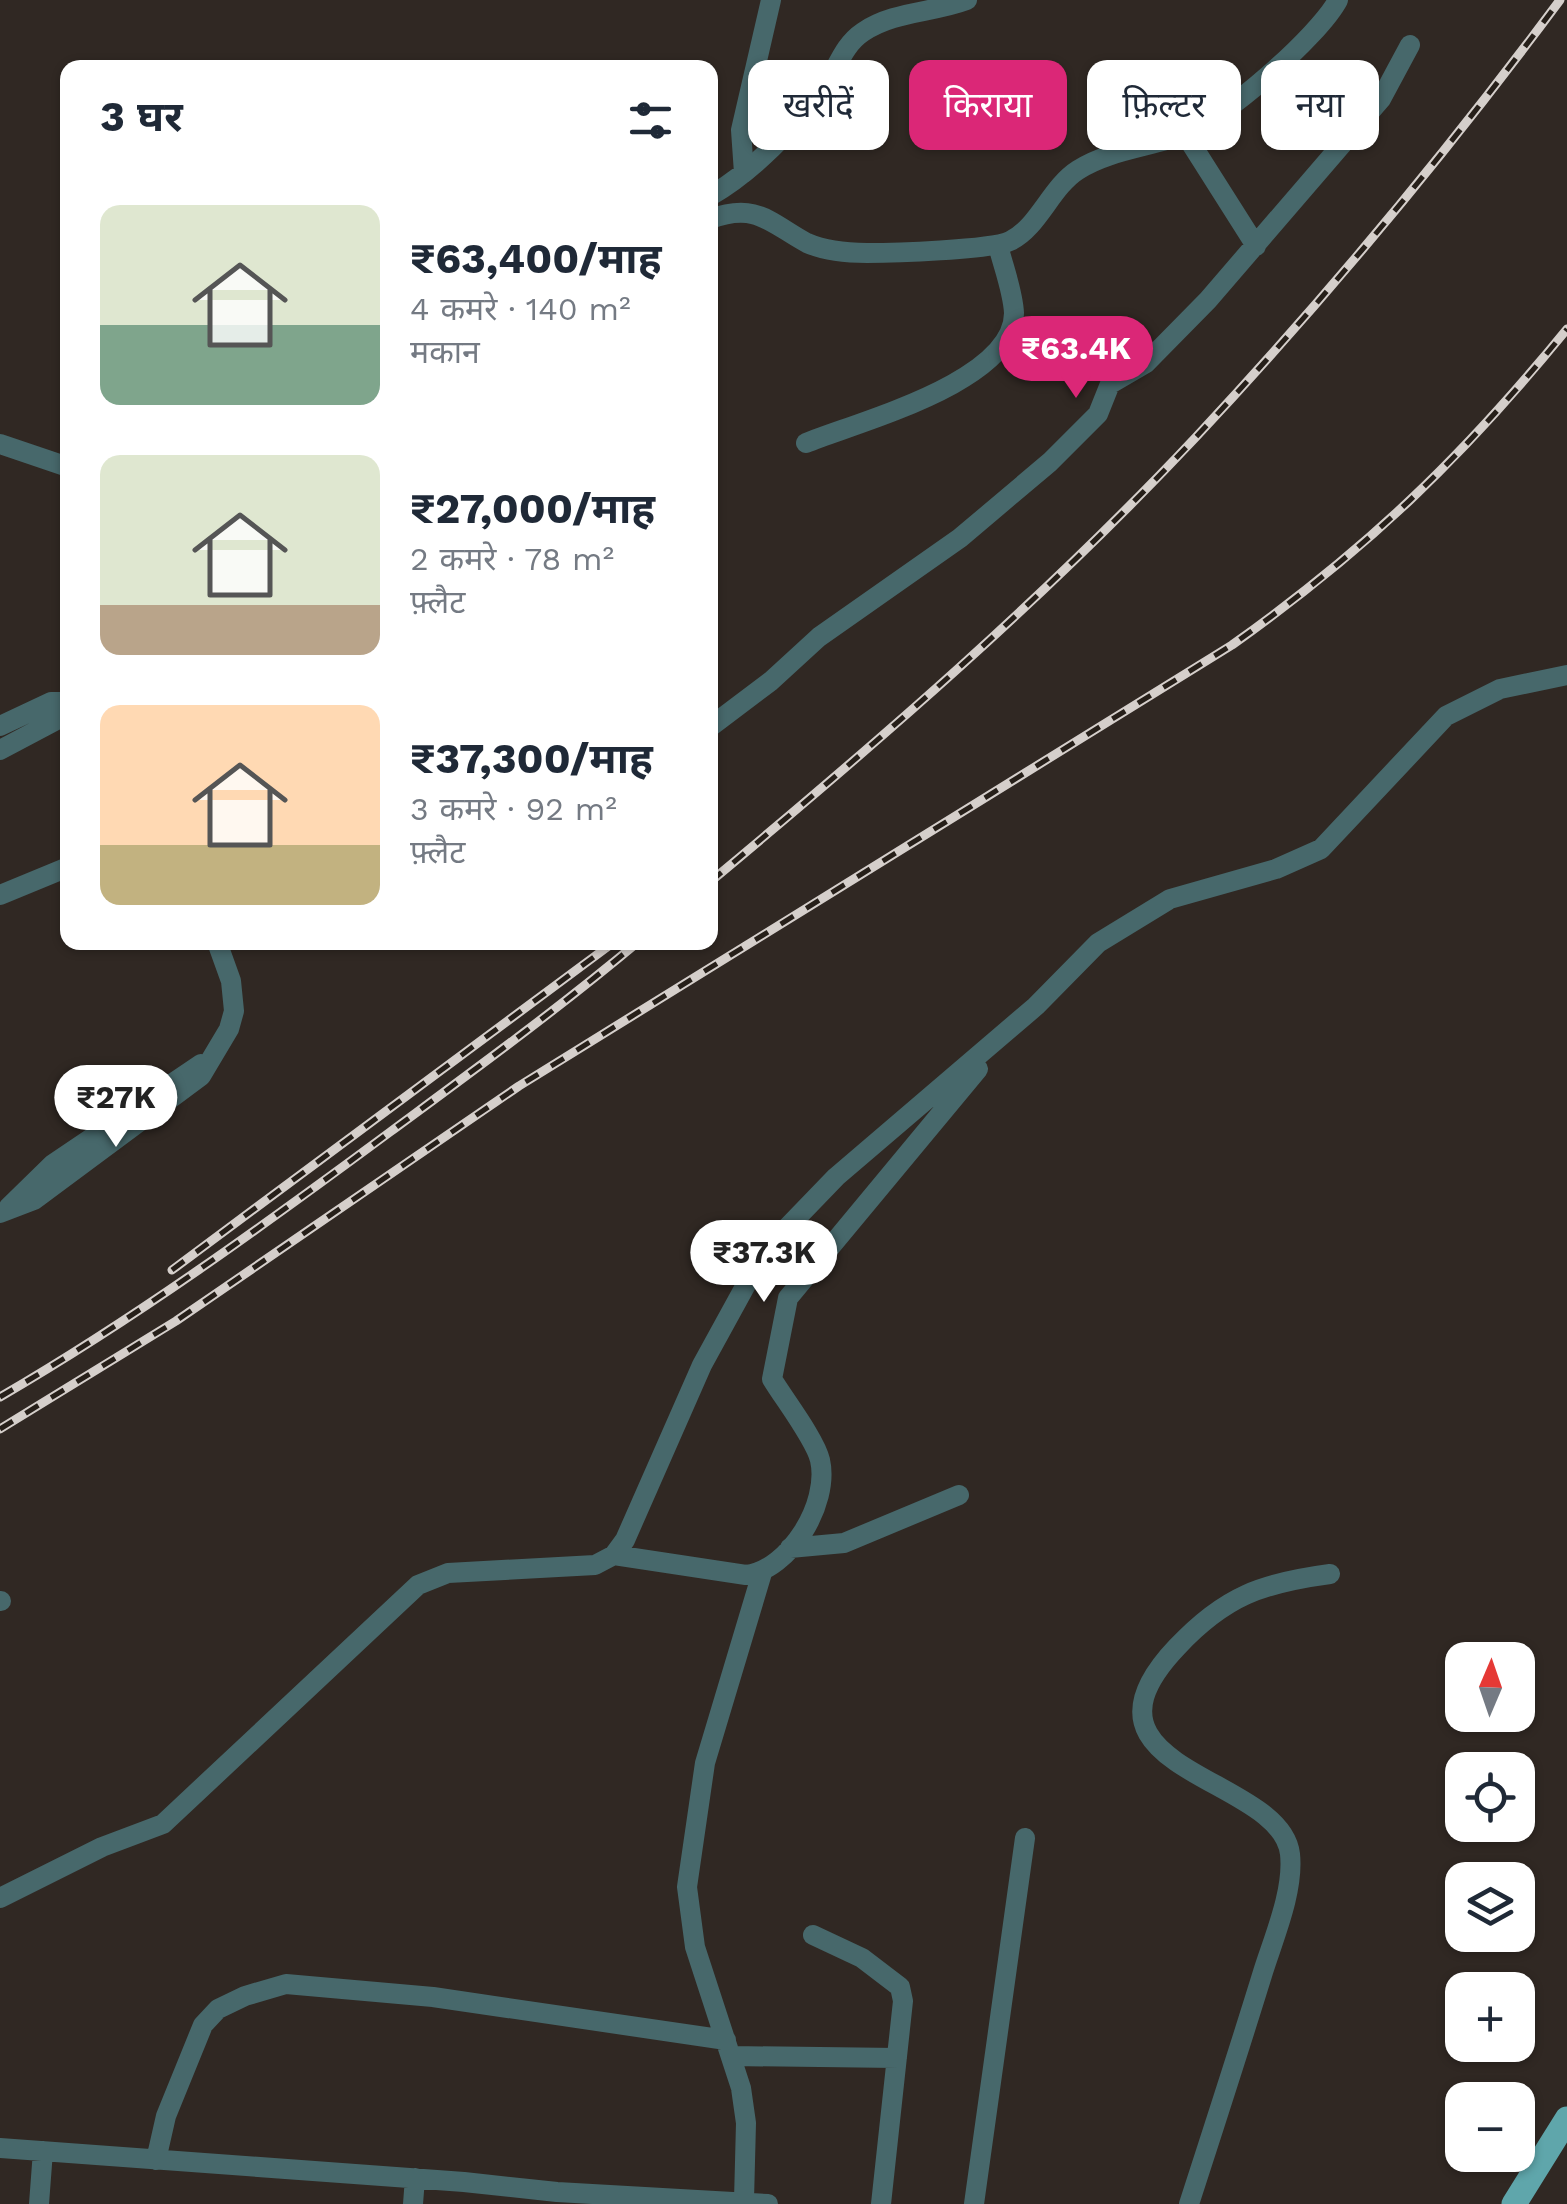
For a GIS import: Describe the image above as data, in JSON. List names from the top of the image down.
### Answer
{
  "north": "top",
  "page": {
    "chip": [
      "खरीदें",
      "किराया",
      "फ़िल्टर",
      "नया"
    ],
    "heading": "3 घर",
    "list": [
      {
        "name": "₹63,400/माह",
        "note": "4 कमरे · 140 m² · मकान"
      },
      {
        "name": "₹27,000/माह",
        "note": "2 कमरे · 78 m² · फ़्लैट"
      },
      {
        "name": "₹37,300/माह",
        "note": "3 कमरे · 92 m² · फ़्लैट"
      }
    ],
    "price": ["₹63.4K", "₹27K", "₹37.3K"],
    "map_buttons": ["+", "−"]
  }
}
